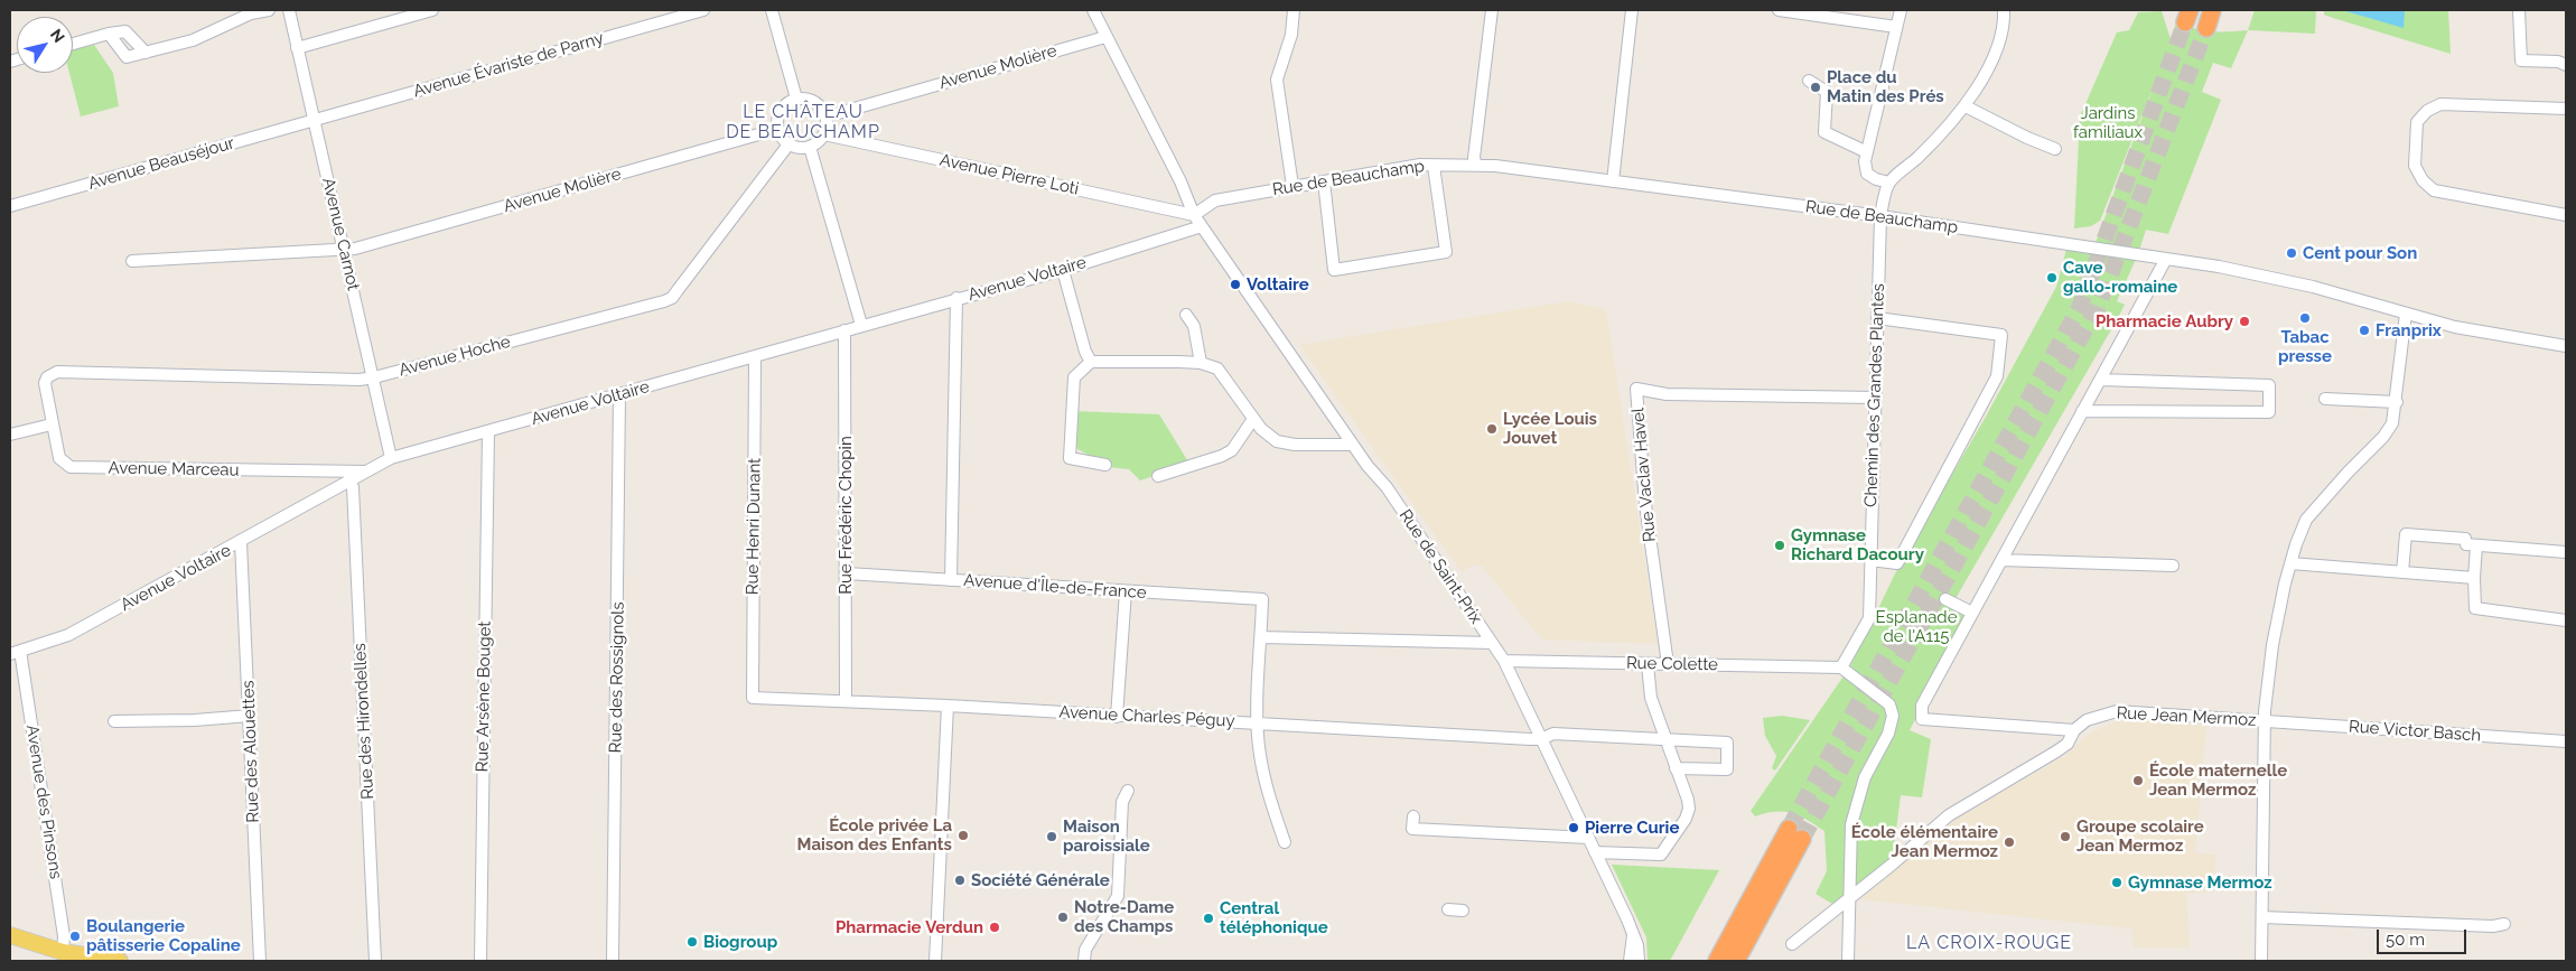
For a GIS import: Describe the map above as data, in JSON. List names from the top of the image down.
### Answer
{
  "streets": {
    "street": [
      "Avenue Évariste de Parny",
      "Avenue Molière",
      "Avenue Beauséjour",
      "Avenue Pierre Loti",
      "Rue de Beauchamp",
      "Avenue Carnot",
      "Avenue Voltaire",
      "Avenue Hoche",
      "Chemin des Grandes Plantes",
      "Avenue Marceau",
      "Rue Vaclav Havel",
      "Rue Frédéric Chopin",
      "Rue Henri Dunant",
      "Rue de Saint-Prix",
      "Avenue d'Île-de-France",
      "Rue Colette",
      "Rue des Rossignols",
      "Rue Arsène Bouget",
      "Avenue Charles Péguy",
      "Rue Jean Mermoz",
      "Rue des Hirondelles",
      "Rue Victor Basch",
      "Rue des Alouettes",
      "Avenue des Pinsons"
    ]
  },
  "crossings": [
    ["Avenue Évariste de Parny", "Avenue Beauséjour"],
    ["Avenue Évariste de Parny", "Avenue Carnot"],
    ["Avenue Molière", "Avenue Pierre Loti"],
    ["Avenue Molière", "Avenue Carnot"],
    ["Avenue Molière", "Avenue Hoche"],
    ["Avenue Molière", "Rue de Saint-Prix"],
    ["Avenue Beauséjour", "Avenue Carnot"],
    ["Avenue Pierre Loti", "Rue de Beauchamp"],
    ["Avenue Pierre Loti", "Avenue Hoche"],
    ["Avenue Pierre Loti", "Rue de Saint-Prix"],
    ["Rue de Beauchamp", "Chemin des Grandes Plantes"],
    ["Rue de Beauchamp", "Rue de Saint-Prix"],
    ["Avenue Carnot", "Avenue Voltaire"],
    ["Avenue Carnot", "Avenue Hoche"],
    ["Avenue Voltaire", "Avenue Marceau"],
    ["Avenue Voltaire", "Rue Frédéric Chopin"],
    ["Avenue Voltaire", "Rue Henri Dunant"],
    ["Avenue Voltaire", "Rue de Saint-Prix"],
    ["Avenue Voltaire", "Rue des Rossignols"],
    ["Avenue Voltaire", "Rue Arsène Bouget"],
    ["Avenue Voltaire", "Rue des Hirondelles"],
    ["Avenue Voltaire", "Rue des Alouettes"],
    ["Avenue Voltaire", "Avenue des Pinsons"],
    ["Avenue Hoche", "Avenue Marceau"],
    ["Chemin des Grandes Plantes", "Rue Vaclav Havel"],
    ["Chemin des Grandes Plantes", "Rue Colette"],
    ["Rue Vaclav Havel", "Rue Colette"],
    ["Rue Frédéric Chopin", "Avenue d'Île-de-France"],
    ["Rue Frédéric Chopin", "Avenue Charles Péguy"],
    ["Rue Henri Dunant", "Avenue Charles Péguy"],
    ["Rue de Saint-Prix", "Rue Colette"],
    ["Rue de Saint-Prix", "Avenue Charles Péguy"],
    ["Rue Jean Mermoz", "Rue Victor Basch"]
  ],
  "districts": ["LE CHÂTEAU DE BEAUCHAMP", "LA CROIX-ROUGE"],
  "parks": ["Jardins familiaux", "Esplanade de l'A115"],
  "places": [
    "Place du Matin des Prés",
    "Cent pour Son",
    "Cave gallo-romaine",
    "Voltaire",
    "Tabac presse",
    "Pharmacie Aubry",
    "Franprix",
    "Lycée Louis Jouvet",
    "Gymnase Richard Dacoury",
    "École maternelle Jean Mermoz",
    "Pierre Curie",
    "École privée La Maison des Enfants",
    "Maison paroissiale",
    "Groupe scolaire Jean Mermoz",
    "École élémentaire Jean Mermoz",
    "Société Générale",
    "Gymnase Mermoz",
    "Notre-Dame des Champs",
    "Central téléphonique",
    "Pharmacie Verdun",
    "Boulangerie pâtisserie Copaline",
    "Biogroup"
  ],
  "scale_bar": "50 m",
  "north": "top right"
}
